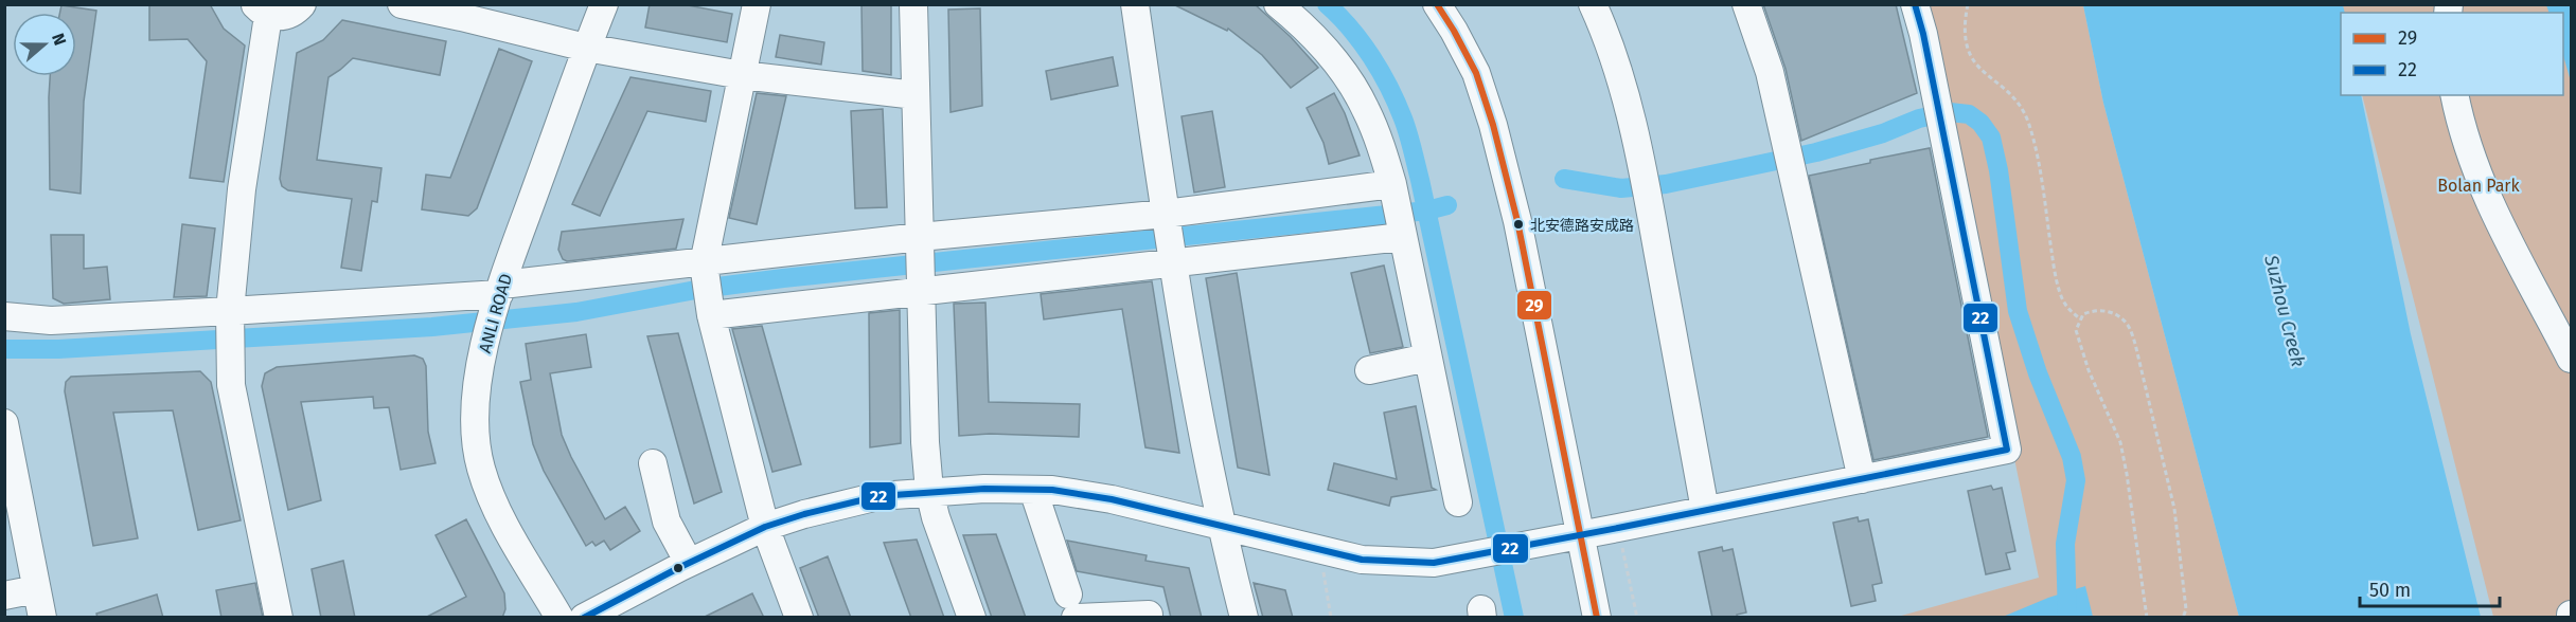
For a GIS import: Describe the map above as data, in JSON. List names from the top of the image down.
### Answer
{
  "streets": {
    "street": ["ANLI ROAD"]
  },
  "water": ["Suzhou Creek"],
  "parks": ["Bolan Park"],
  "places": ["北安德路安成路"],
  "lines": ["transit line 29", "transit line 22"],
  "legend": ["29", "22"],
  "scale_bar": "50 m",
  "north": "right"
}
